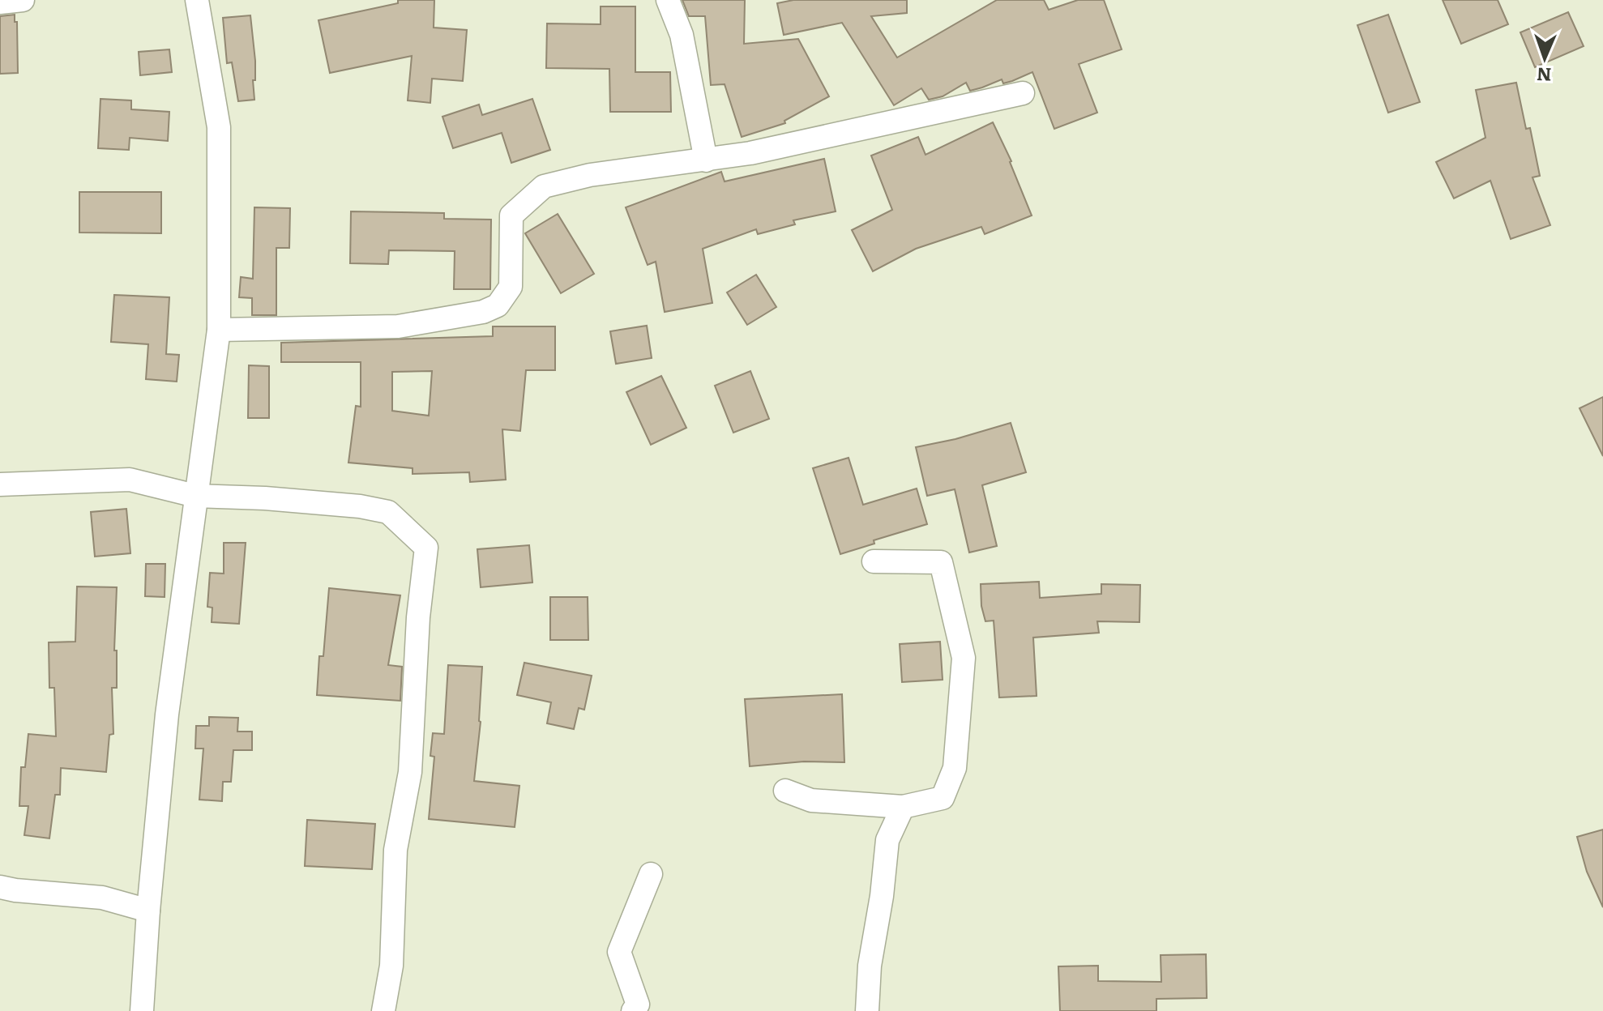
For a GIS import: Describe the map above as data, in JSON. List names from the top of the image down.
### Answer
{
  "north": "bottom"
}
